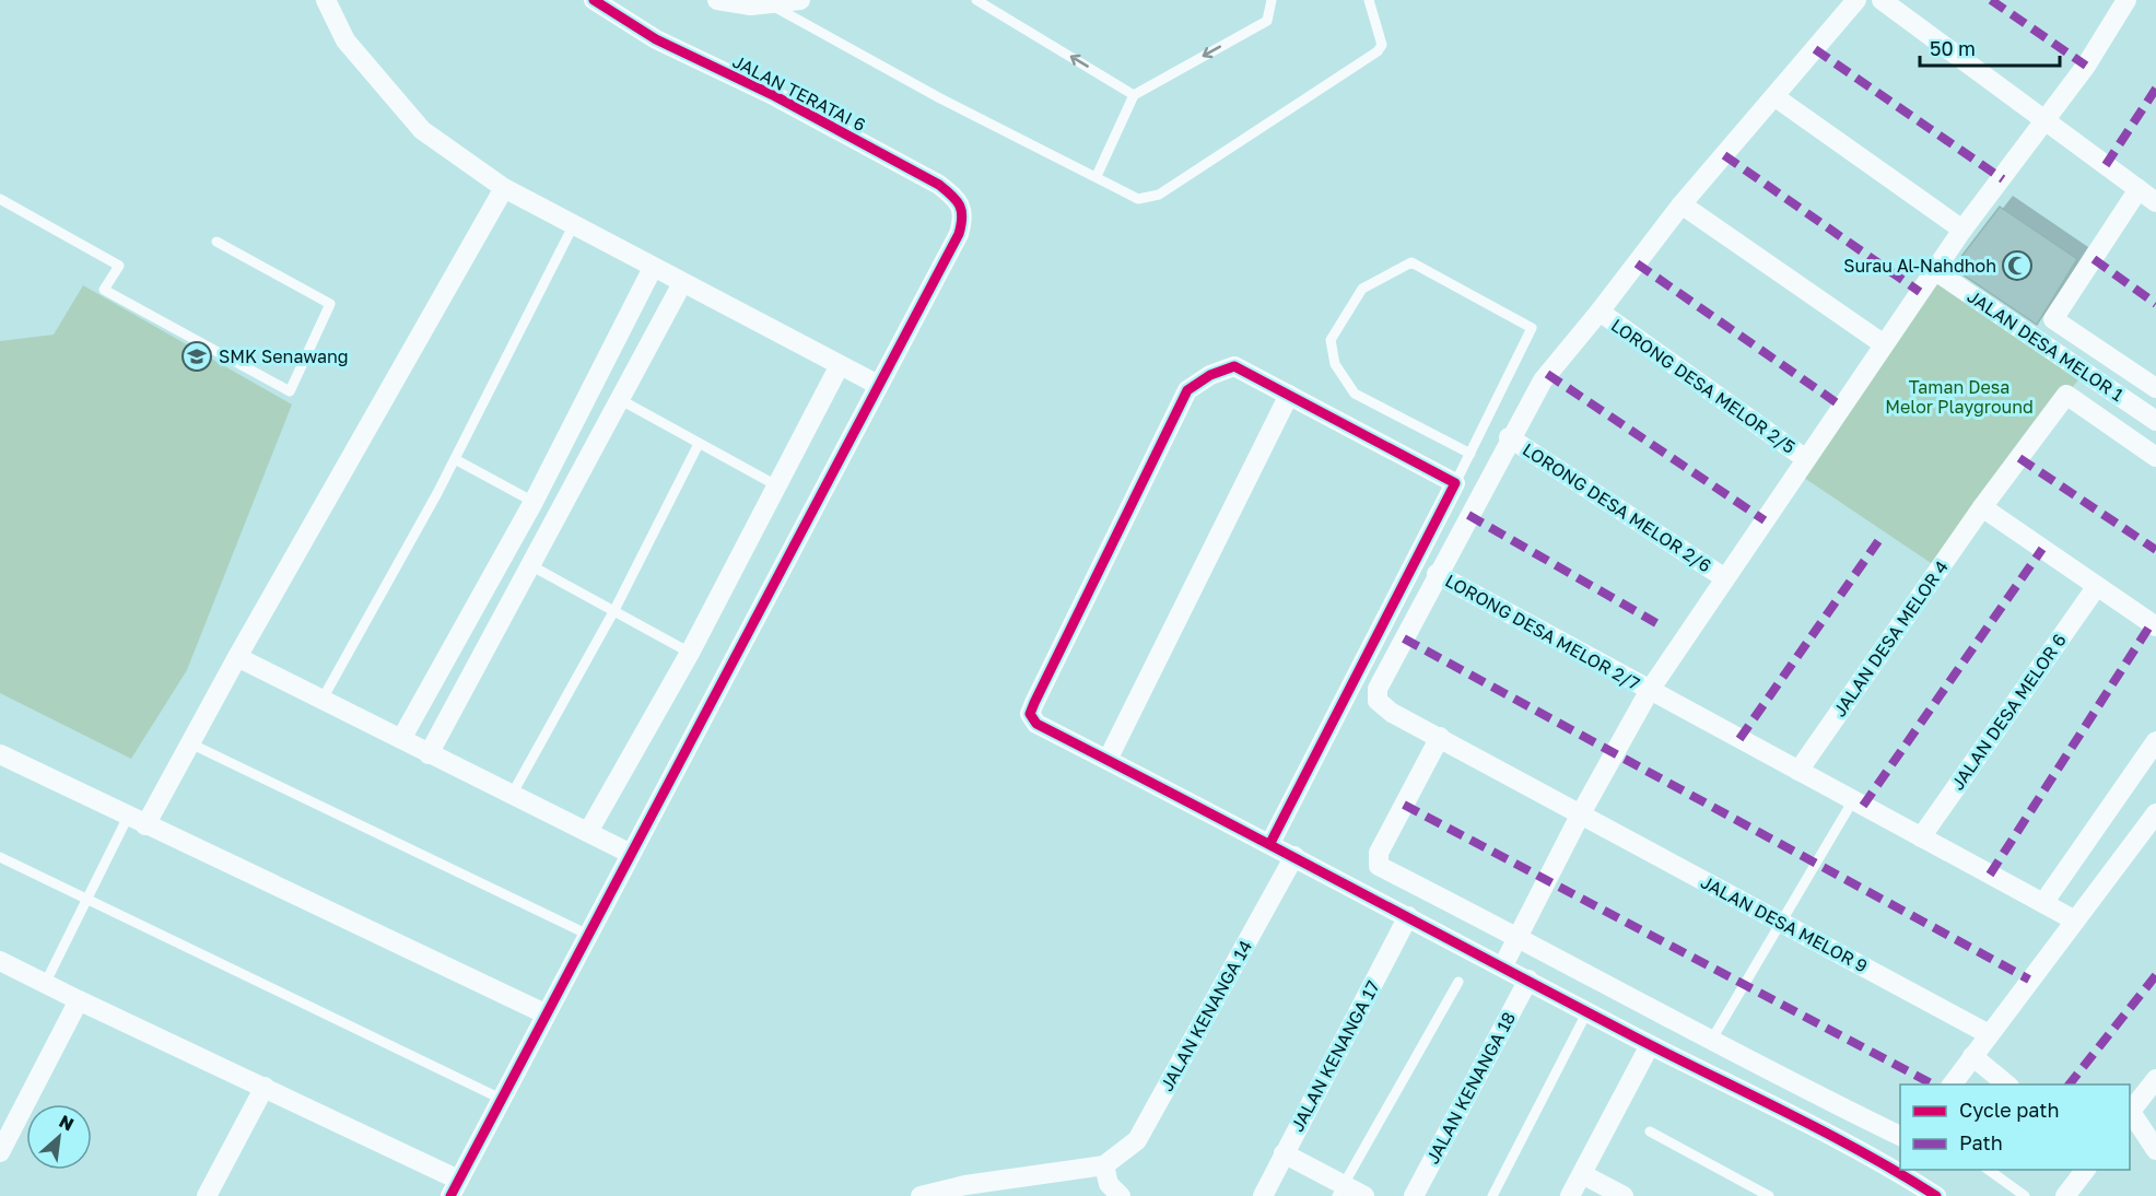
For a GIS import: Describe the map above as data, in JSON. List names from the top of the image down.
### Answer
{
  "streets": {
    "street": [
      "JALAN TERATAI 6",
      "JALAN DESA MELOR 1",
      "LORONG DESA MELOR 2/5",
      "LORONG DESA MELOR 2/6",
      "LORONG DESA MELOR 2/7",
      "JALAN DESA MELOR 4",
      "JALAN DESA MELOR 6",
      "JALAN DESA MELOR 9",
      "JALAN KENANGA 14",
      "JALAN KENANGA 17",
      "JALAN KENANGA 18"
    ]
  },
  "crossings": [
    ["LORONG DESA MELOR 2/7", "JALAN DESA MELOR 4"],
    ["LORONG DESA MELOR 2/7", "JALAN DESA MELOR 6"],
    ["LORONG DESA MELOR 2/7", "JALAN DESA MELOR 9"]
  ],
  "parks": ["Taman Desa Melor Playground"],
  "places": {
    "mosque": ["Surau Al-Nahdhoh"],
    "school or university": ["SMK Senawang"]
  },
  "legend": ["Cycle path", "Path"],
  "scale_bar": "50 m",
  "north": "top right"
}
